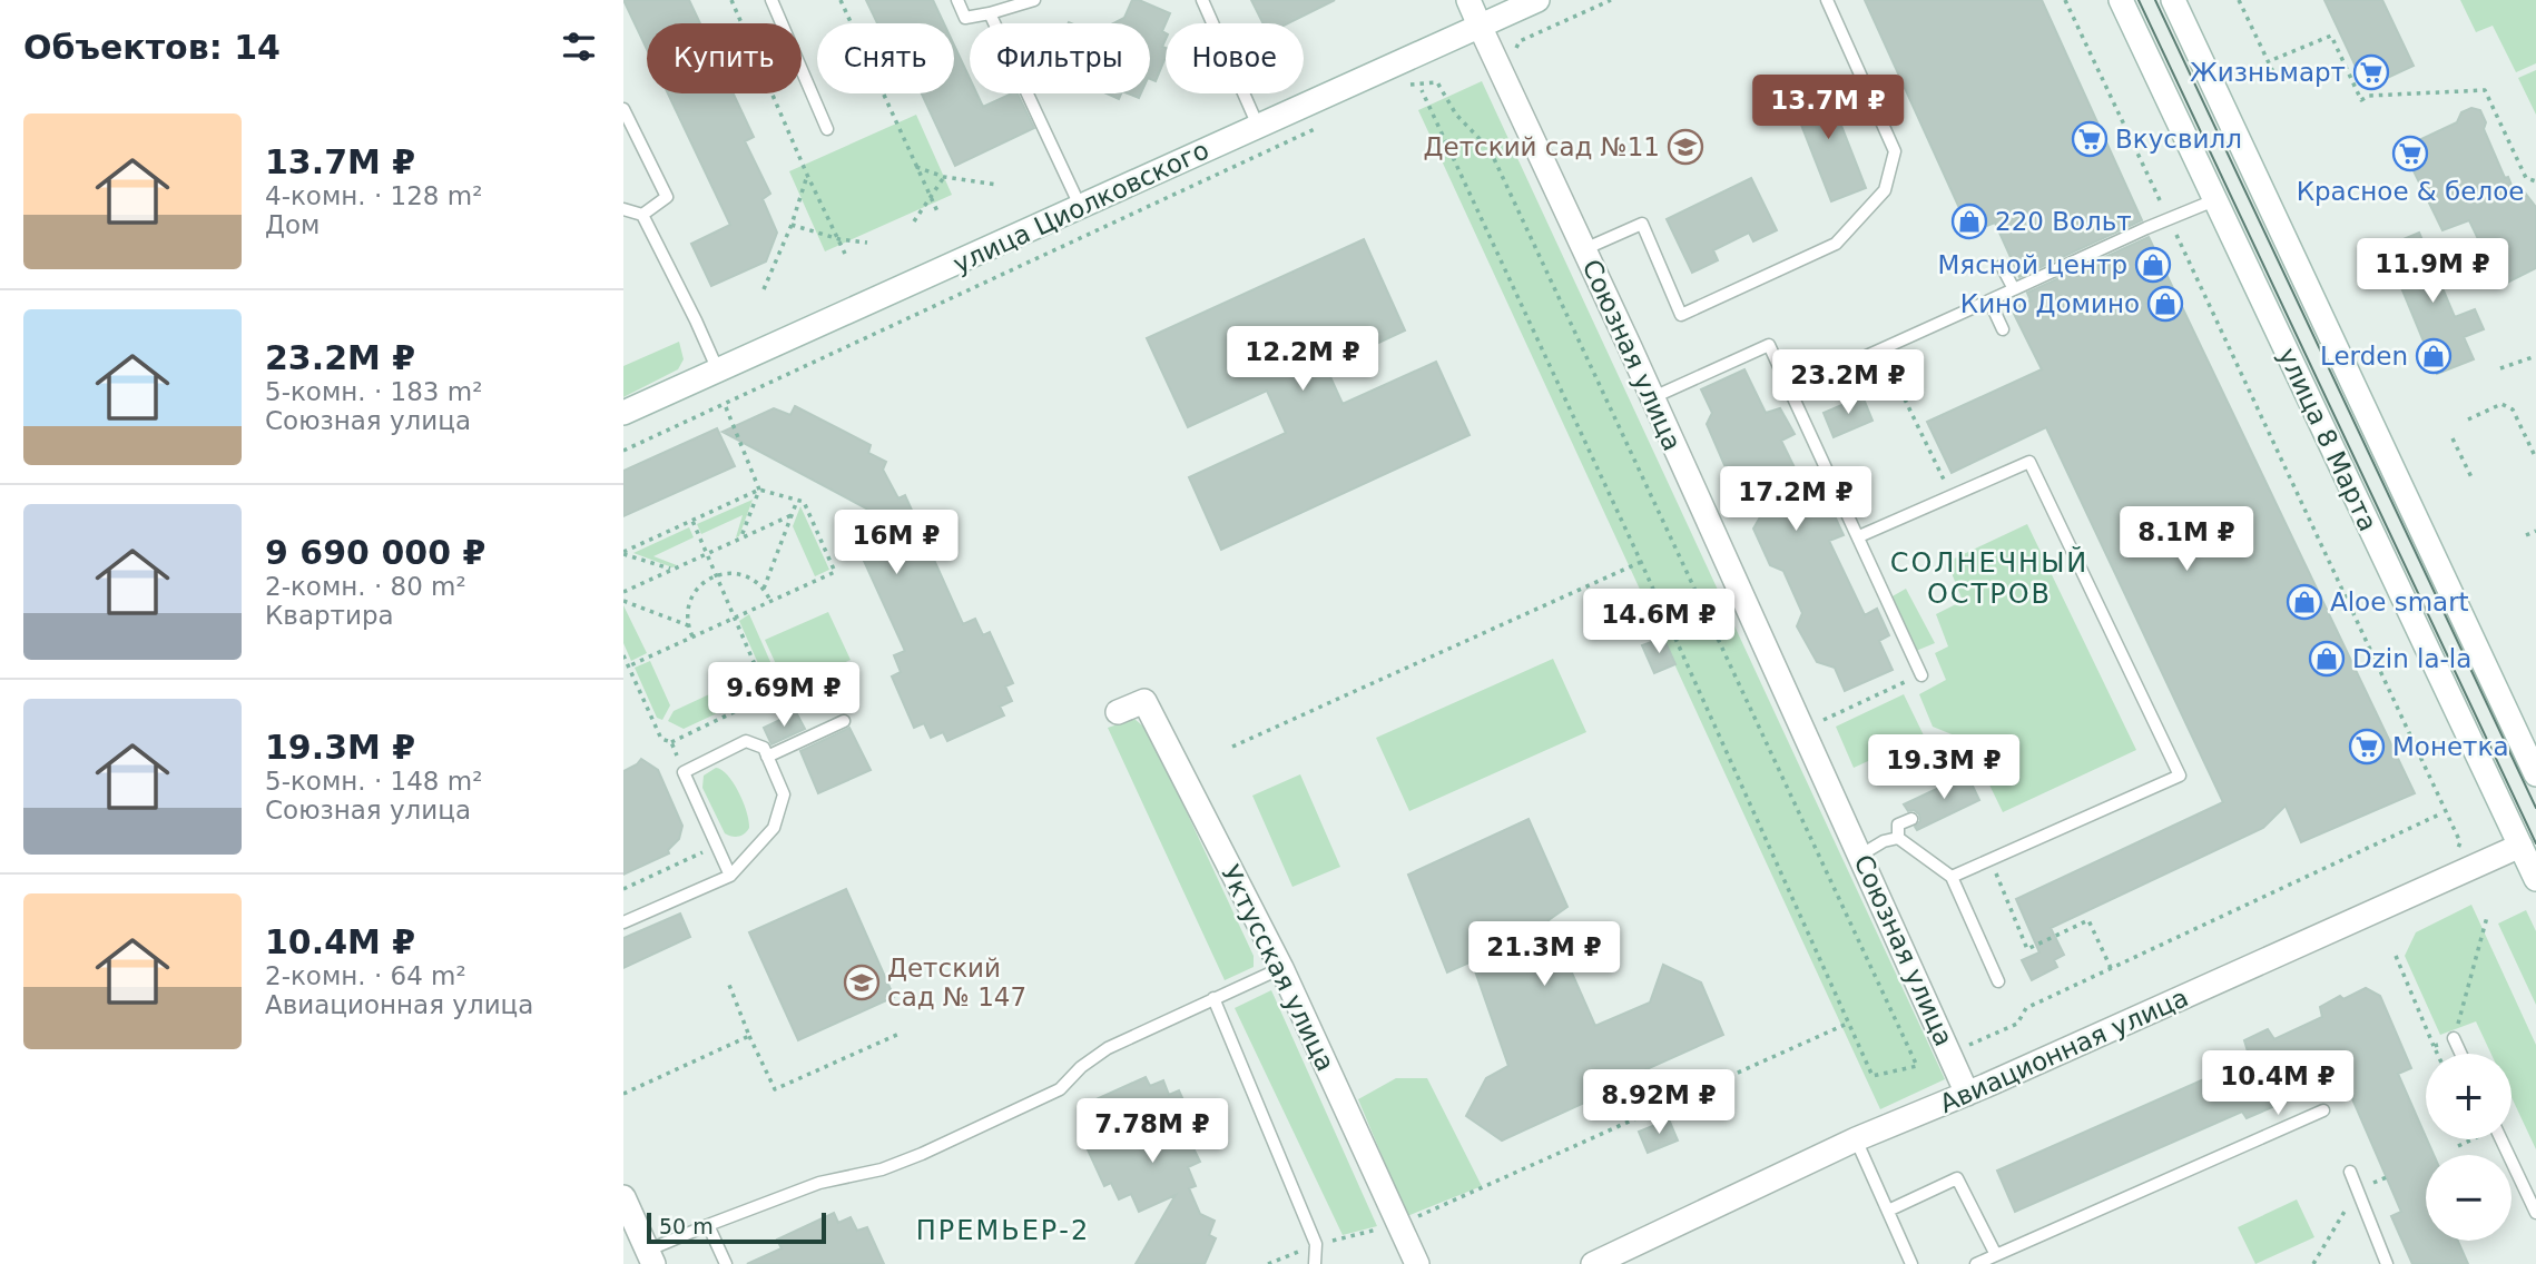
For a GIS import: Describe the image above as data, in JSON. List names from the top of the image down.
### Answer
{
  "streets": {
    "street": [
      "улица Циолковского",
      "Союзная улица",
      "улица 8 Марта",
      "Уктусская улица",
      "Авиационная улица"
    ]
  },
  "crossings": [
    ["улица Циолковского", "Союзная улица"],
    ["Союзная улица", "Авиационная улица"],
    ["улица 8 Марта", "Авиационная улица"]
  ],
  "districts": ["СОЛНЕЧНЫЙ ОСТРОВ", "ПРЕМЬЕР-2"],
  "places": {
    "supermarket": [
      "Жизньмарт",
      "Вкусвилл",
      "Красное & белое",
      "Монетка"
    ],
    "school or university": ["Детский сад №11", "Детский сад № 147"],
    "shop": [
      "220 Вольт",
      "Мясной центр",
      "Кино Домино",
      "Lerden",
      "Aloe smart",
      "Dzin la-la"
    ]
  },
  "scale_bar": "50 m",
  "page": {
    "heading": "Объектов: 14",
    "chip": [
      "Купить",
      "Снять",
      "Фильтры",
      "Новое"
    ],
    "price": [
      "13.7M ₽",
      "11.9M ₽",
      "12.2M ₽",
      "23.2M ₽",
      "17.2M ₽",
      "8.1M ₽",
      "16M ₽",
      "14.6M ₽",
      "9.69M ₽",
      "19.3M ₽",
      "21.3M ₽",
      "10.4M ₽",
      "8.92M ₽",
      "7.78M ₽"
    ],
    "list": [
      {
        "name": "13.7M ₽",
        "note": "4-комн. · 128 m² · Дом"
      },
      {
        "name": "23.2M ₽",
        "note": "5-комн. · 183 m² · Союзная улица"
      },
      {
        "name": "9 690 000 ₽",
        "note": "2-комн. · 80 m² · Квартира"
      },
      {
        "name": "19.3M ₽",
        "note": "5-комн. · 148 m² · Союзная улица"
      },
      {
        "name": "10.4M ₽",
        "note": "2-комн. · 64 m² · Авиационная улица"
      }
    ],
    "map_buttons": ["+", "−"],
    "scale": "50 m"
  }
}
